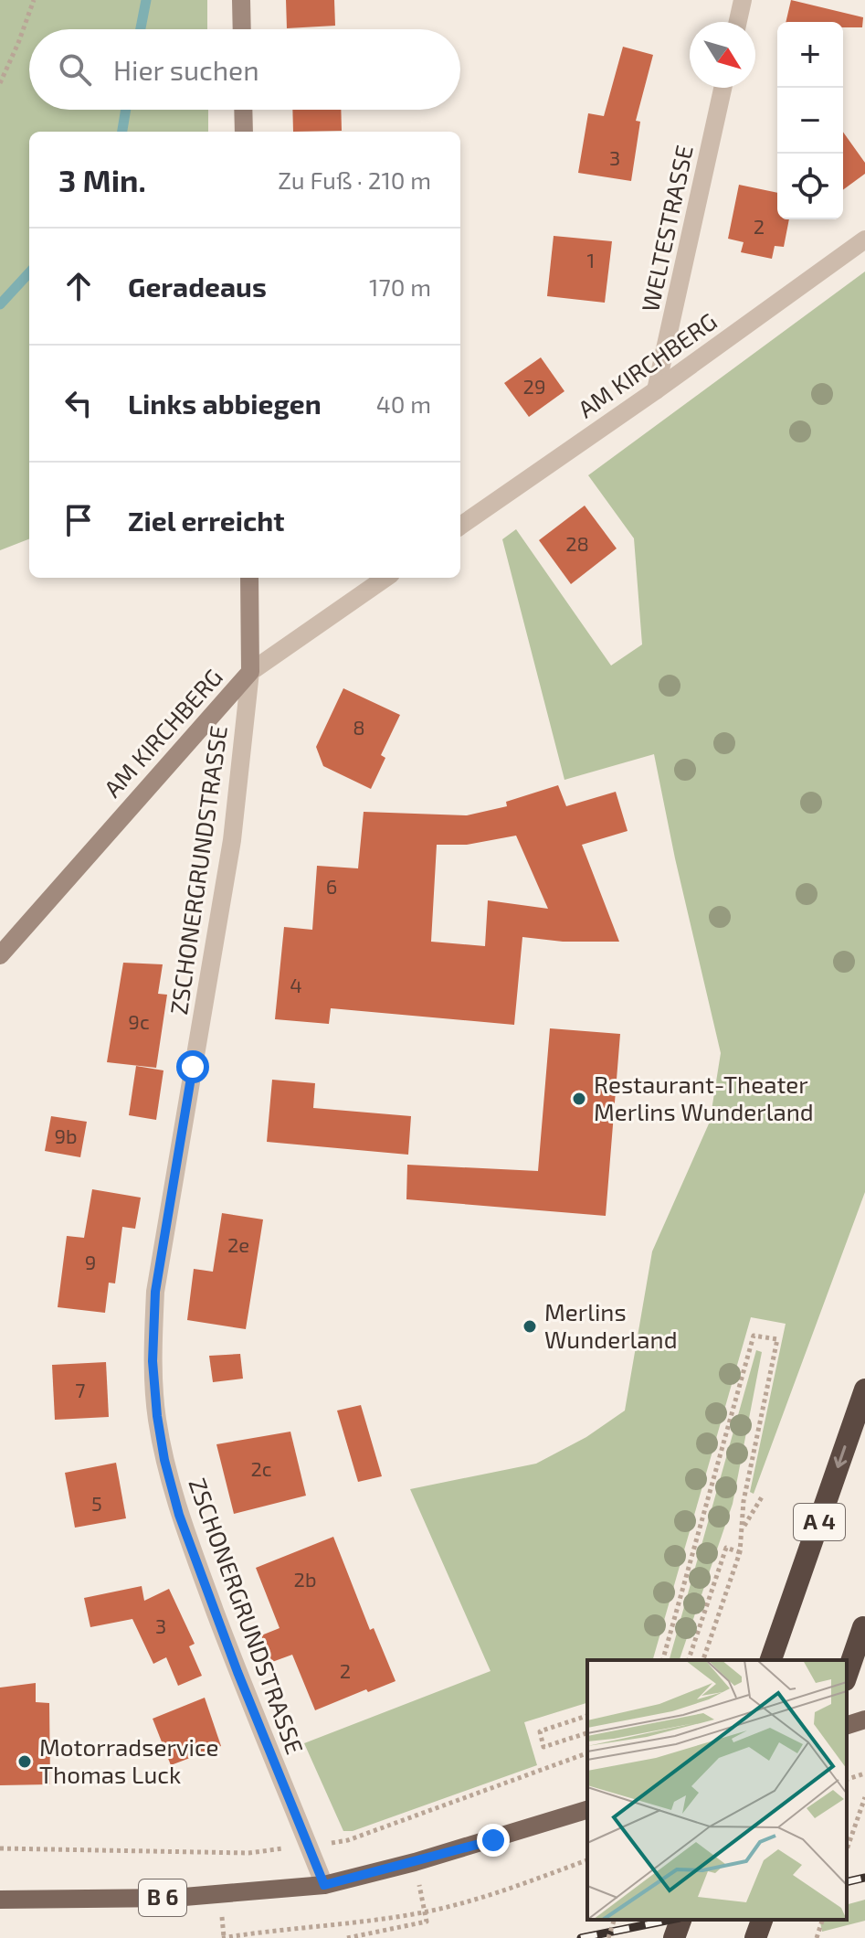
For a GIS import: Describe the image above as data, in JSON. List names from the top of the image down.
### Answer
{
  "streets": {
    "highway": ["A 4"],
    "main road": ["B 6"],
    "street": ["WELTESTRASSE", "AM KIRCHBERG", "ZSCHONERGRUNDSTRASSE"]
  },
  "crossings": [
    ["WELTESTRASSE", "AM KIRCHBERG"],
    ["AM KIRCHBERG", "ZSCHONERGRUNDSTRASSE"],
    ["ZSCHONERGRUNDSTRASSE", "B 6"]
  ],
  "places": ["Restaurant-Theater Merlins Wunderland", "Merlins Wunderland", "Motorradservice Thomas Luck"],
  "house_numbers": [
    "3",
    "2",
    "1",
    "29",
    "28",
    "8",
    "6",
    "4",
    "9c",
    "9b",
    "2e",
    "9",
    "7",
    "2c",
    "5",
    "2b",
    "3",
    "2"
  ],
  "north": "bottom right",
  "page": {
    "map_buttons": ["+", "−"],
    "search": "Hier suchen",
    "heading": ["3 Min.", "Zu Fuß · 210 m"],
    "list": [
      ["Geradeaus", "170 m"],
      ["Links abbiegen", "40 m"],
      "Ziel erreicht"
    ]
  }
}
